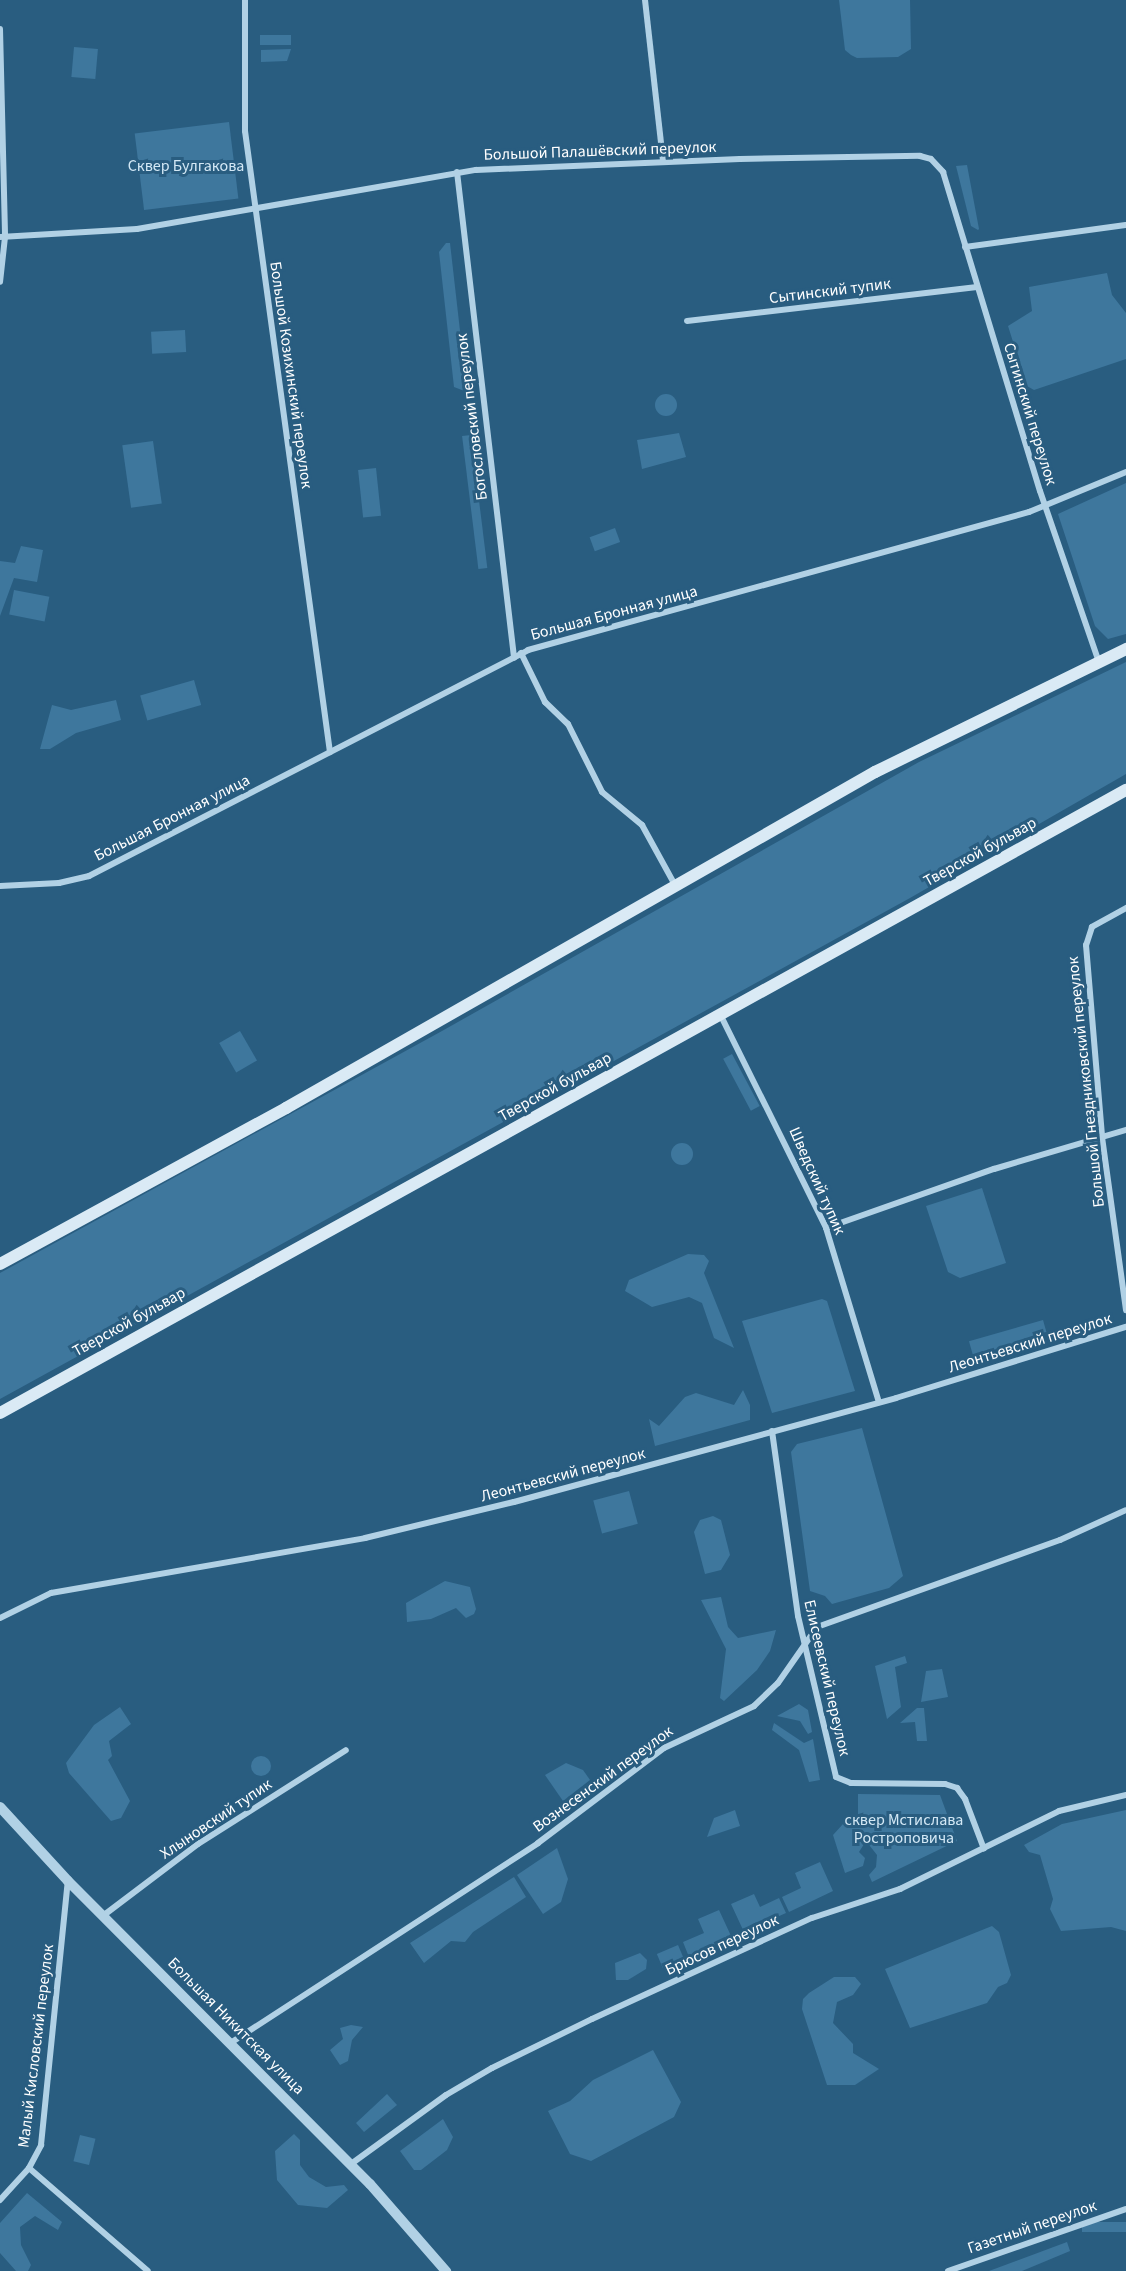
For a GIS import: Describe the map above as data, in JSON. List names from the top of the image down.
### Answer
{
  "streets": {
    "main road": ["Тверской бульвар"],
    "street": [
      "Большой Палашёвский переулок",
      "Сытинский тупик",
      "Большой Козихинский переулок",
      "Сытинский переулок",
      "Богословский переулок",
      "Большая Бронная улица",
      "Большой Гнездниковский переулок",
      "Шведский тупик",
      "Леонтьевский переулок",
      "Елисеевский переулок",
      "Вознесенский переулок",
      "Хлыновский тупик",
      "Брюсов переулок",
      "Большая Никитская улица",
      "Малый Кисловский переулок",
      "Газетный переулок"
    ]
  },
  "crossings": [
    ["Большой Палашёвский переулок", "Большой Козихинский переулок"],
    ["Большой Палашёвский переулок", "Сытинский переулок"],
    ["Большой Палашёвский переулок", "Богословский переулок"],
    ["Сытинский тупик", "Сытинский переулок"],
    ["Большой Козихинский переулок", "Большая Бронная улица"],
    ["Сытинский переулок", "Большая Бронная улица"],
    ["Богословский переулок", "Большая Бронная улица"],
    ["Тверской бульвар", "Шведский тупик"],
    ["Шведский тупик", "Леонтьевский переулок"],
    ["Леонтьевский переулок", "Елисеевский переулок"],
    ["Елисеевский переулок", "Вознесенский переулок"],
    ["Елисеевский переулок", "Брюсов переулок"],
    ["Вознесенский переулок", "Большая Никитская улица"],
    ["Хлыновский тупик", "Большая Никитская улица"],
    ["Брюсов переулок", "Большая Никитская улица"],
    ["Большая Никитская улица", "Малый Кисловский переулок"]
  ],
  "parks": ["Сквер Булгакова", "сквер Мстислава Ростроповича"]
}
